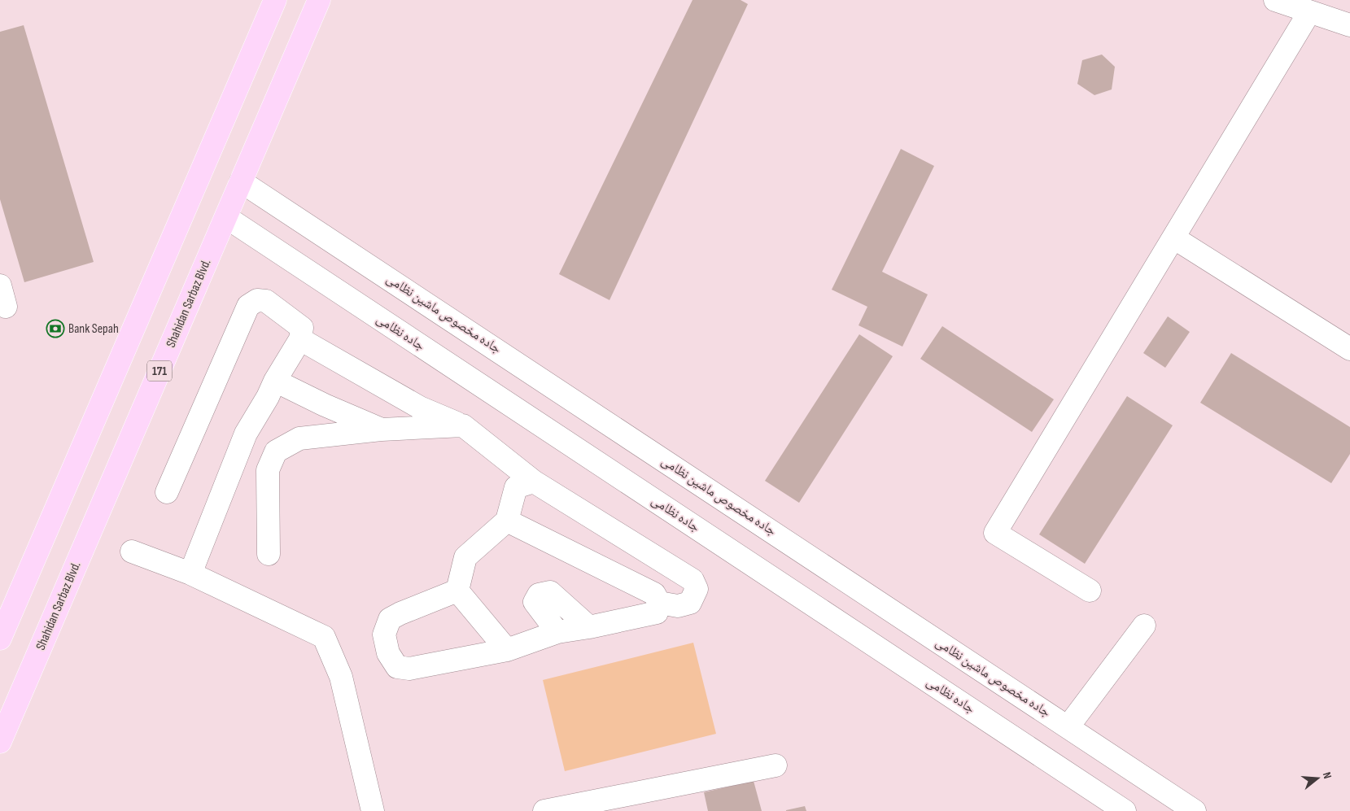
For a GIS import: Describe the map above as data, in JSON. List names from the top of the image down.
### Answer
{
  "streets": {
    "main road": ["Shahidan Sarbaz Blvd.", "171"],
    "street": ["جاده مخصوص ماشین نظامی", "جاده نظامی"]
  },
  "crossings": [
    ["Shahidan Sarbaz Blvd.", "جاده مخصوص ماشین نظامی"],
    ["Shahidan Sarbaz Blvd.", "جاده نظامی"]
  ],
  "places": {
    "bank": ["Bank Sepah"]
  },
  "north": "right"
}
